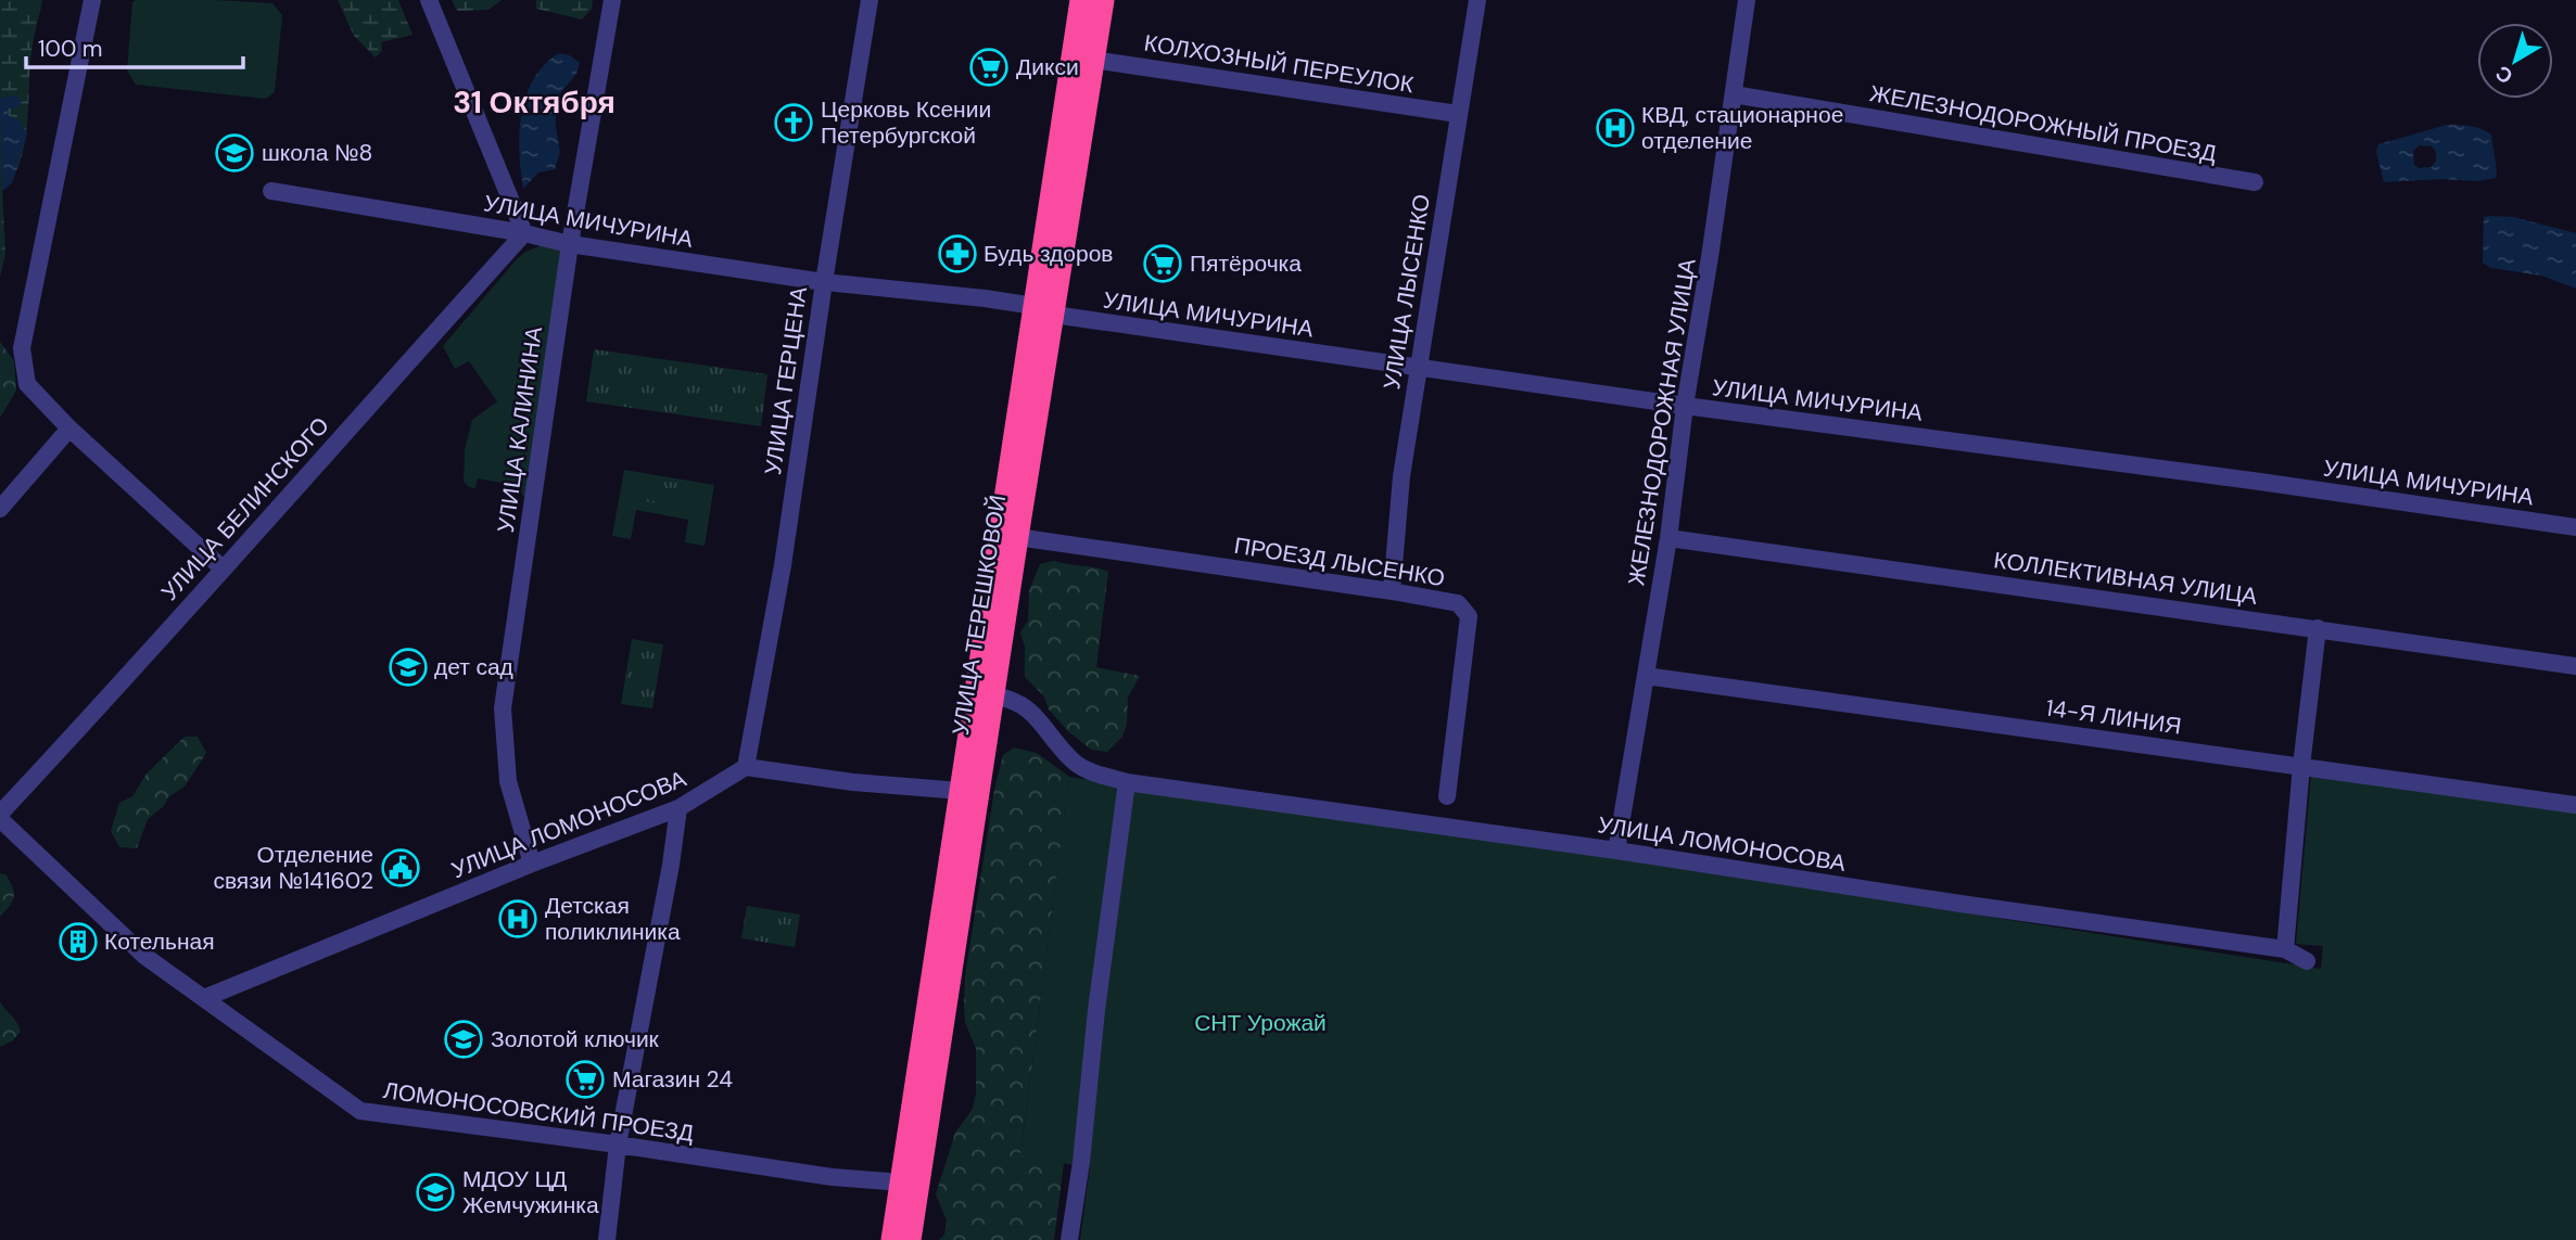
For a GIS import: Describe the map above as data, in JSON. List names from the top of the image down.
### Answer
{
  "streets": {
    "highway": ["УЛИЦА ТЕРЕШКОВОЙ"],
    "street": [
      "КОЛХОЗНЫЙ ПЕРЕУЛОК",
      "ЖЕЛЕЗНОДОРОЖНЫЙ ПРОЕЗД",
      "УЛИЦА МИЧУРИНА",
      "УЛИЦА ЛЫСЕНКО",
      "УЛИЦА ГЕРЦЕНА",
      "ЖЕЛЕЗНОДОРОЖНАЯ УЛИЦА",
      "УЛИЦА КАЛИНИНА",
      "УЛИЦА БЕЛИНСКОГО",
      "ПРОЕЗД ЛЫСЕНКО",
      "КОЛЛЕКТИВНАЯ УЛИЦА",
      "14-Я ЛИНИЯ",
      "УЛИЦА ЛОМОНОСОВА",
      "ЛОМОНОСОВСКИЙ ПРОЕЗД"
    ]
  },
  "crossings": [
    ["КОЛХОЗНЫЙ ПЕРЕУЛОК", "УЛИЦА ЛЫСЕНКО"],
    ["КОЛХОЗНЫЙ ПЕРЕУЛОК", "УЛИЦА ТЕРЕШКОВОЙ"],
    ["ЖЕЛЕЗНОДОРОЖНЫЙ ПРОЕЗД", "ЖЕЛЕЗНОДОРОЖНАЯ УЛИЦА"],
    ["УЛИЦА МИЧУРИНА", "УЛИЦА ЛЫСЕНКО"],
    ["УЛИЦА МИЧУРИНА", "УЛИЦА ГЕРЦЕНА"],
    ["УЛИЦА МИЧУРИНА", "ЖЕЛЕЗНОДОРОЖНАЯ УЛИЦА"],
    ["УЛИЦА МИЧУРИНА", "УЛИЦА КАЛИНИНА"],
    ["УЛИЦА МИЧУРИНА", "УЛИЦА БЕЛИНСКОГО"],
    ["УЛИЦА МИЧУРИНА", "УЛИЦА ТЕРЕШКОВОЙ"],
    ["УЛИЦА ЛЫСЕНКО", "ПРОЕЗД ЛЫСЕНКО"],
    ["УЛИЦА ГЕРЦЕНА", "УЛИЦА ЛОМОНОСОВА"],
    ["ЖЕЛЕЗНОДОРОЖНАЯ УЛИЦА", "КОЛЛЕКТИВНАЯ УЛИЦА"],
    ["ЖЕЛЕЗНОДОРОЖНАЯ УЛИЦА", "14-Я ЛИНИЯ"],
    ["ЖЕЛЕЗНОДОРОЖНАЯ УЛИЦА", "УЛИЦА ЛОМОНОСОВА"],
    ["УЛИЦА КАЛИНИНА", "УЛИЦА ЛОМОНОСОВА"],
    ["ПРОЕЗД ЛЫСЕНКО", "УЛИЦА ТЕРЕШКОВОЙ"],
    ["УЛИЦА ТЕРЕШКОВОЙ", "УЛИЦА ЛОМОНОСОВА"],
    ["УЛИЦА ТЕРЕШКОВОЙ", "ЛОМОНОСОВСКИЙ ПРОЕЗД"],
    ["УЛИЦА ЛОМОНОСОВА", "ЛОМОНОСОВСКИЙ ПРОЕЗД"]
  ],
  "districts": ["31 Октября"],
  "parks": ["СНТ Урожай"],
  "places": {
    "supermarket": ["Дикси", "Пятёрочка", "Магазин 24"],
    "church": ["Церковь Ксении Петербургской"],
    "hospital": ["КВД, стационарное отделение", "Детская поликлиника"],
    "school or university": [
      "школа №8",
      "дет сад",
      "Золотой ключик",
      "МДОУ ЦД Жемчужинка"
    ],
    "pharmacy": ["Будь здоров"],
    "public building": ["Отделение связи №141602"],
    "building": ["Котельная"]
  },
  "scale_bar": "100 m",
  "north": "bottom left"
}
